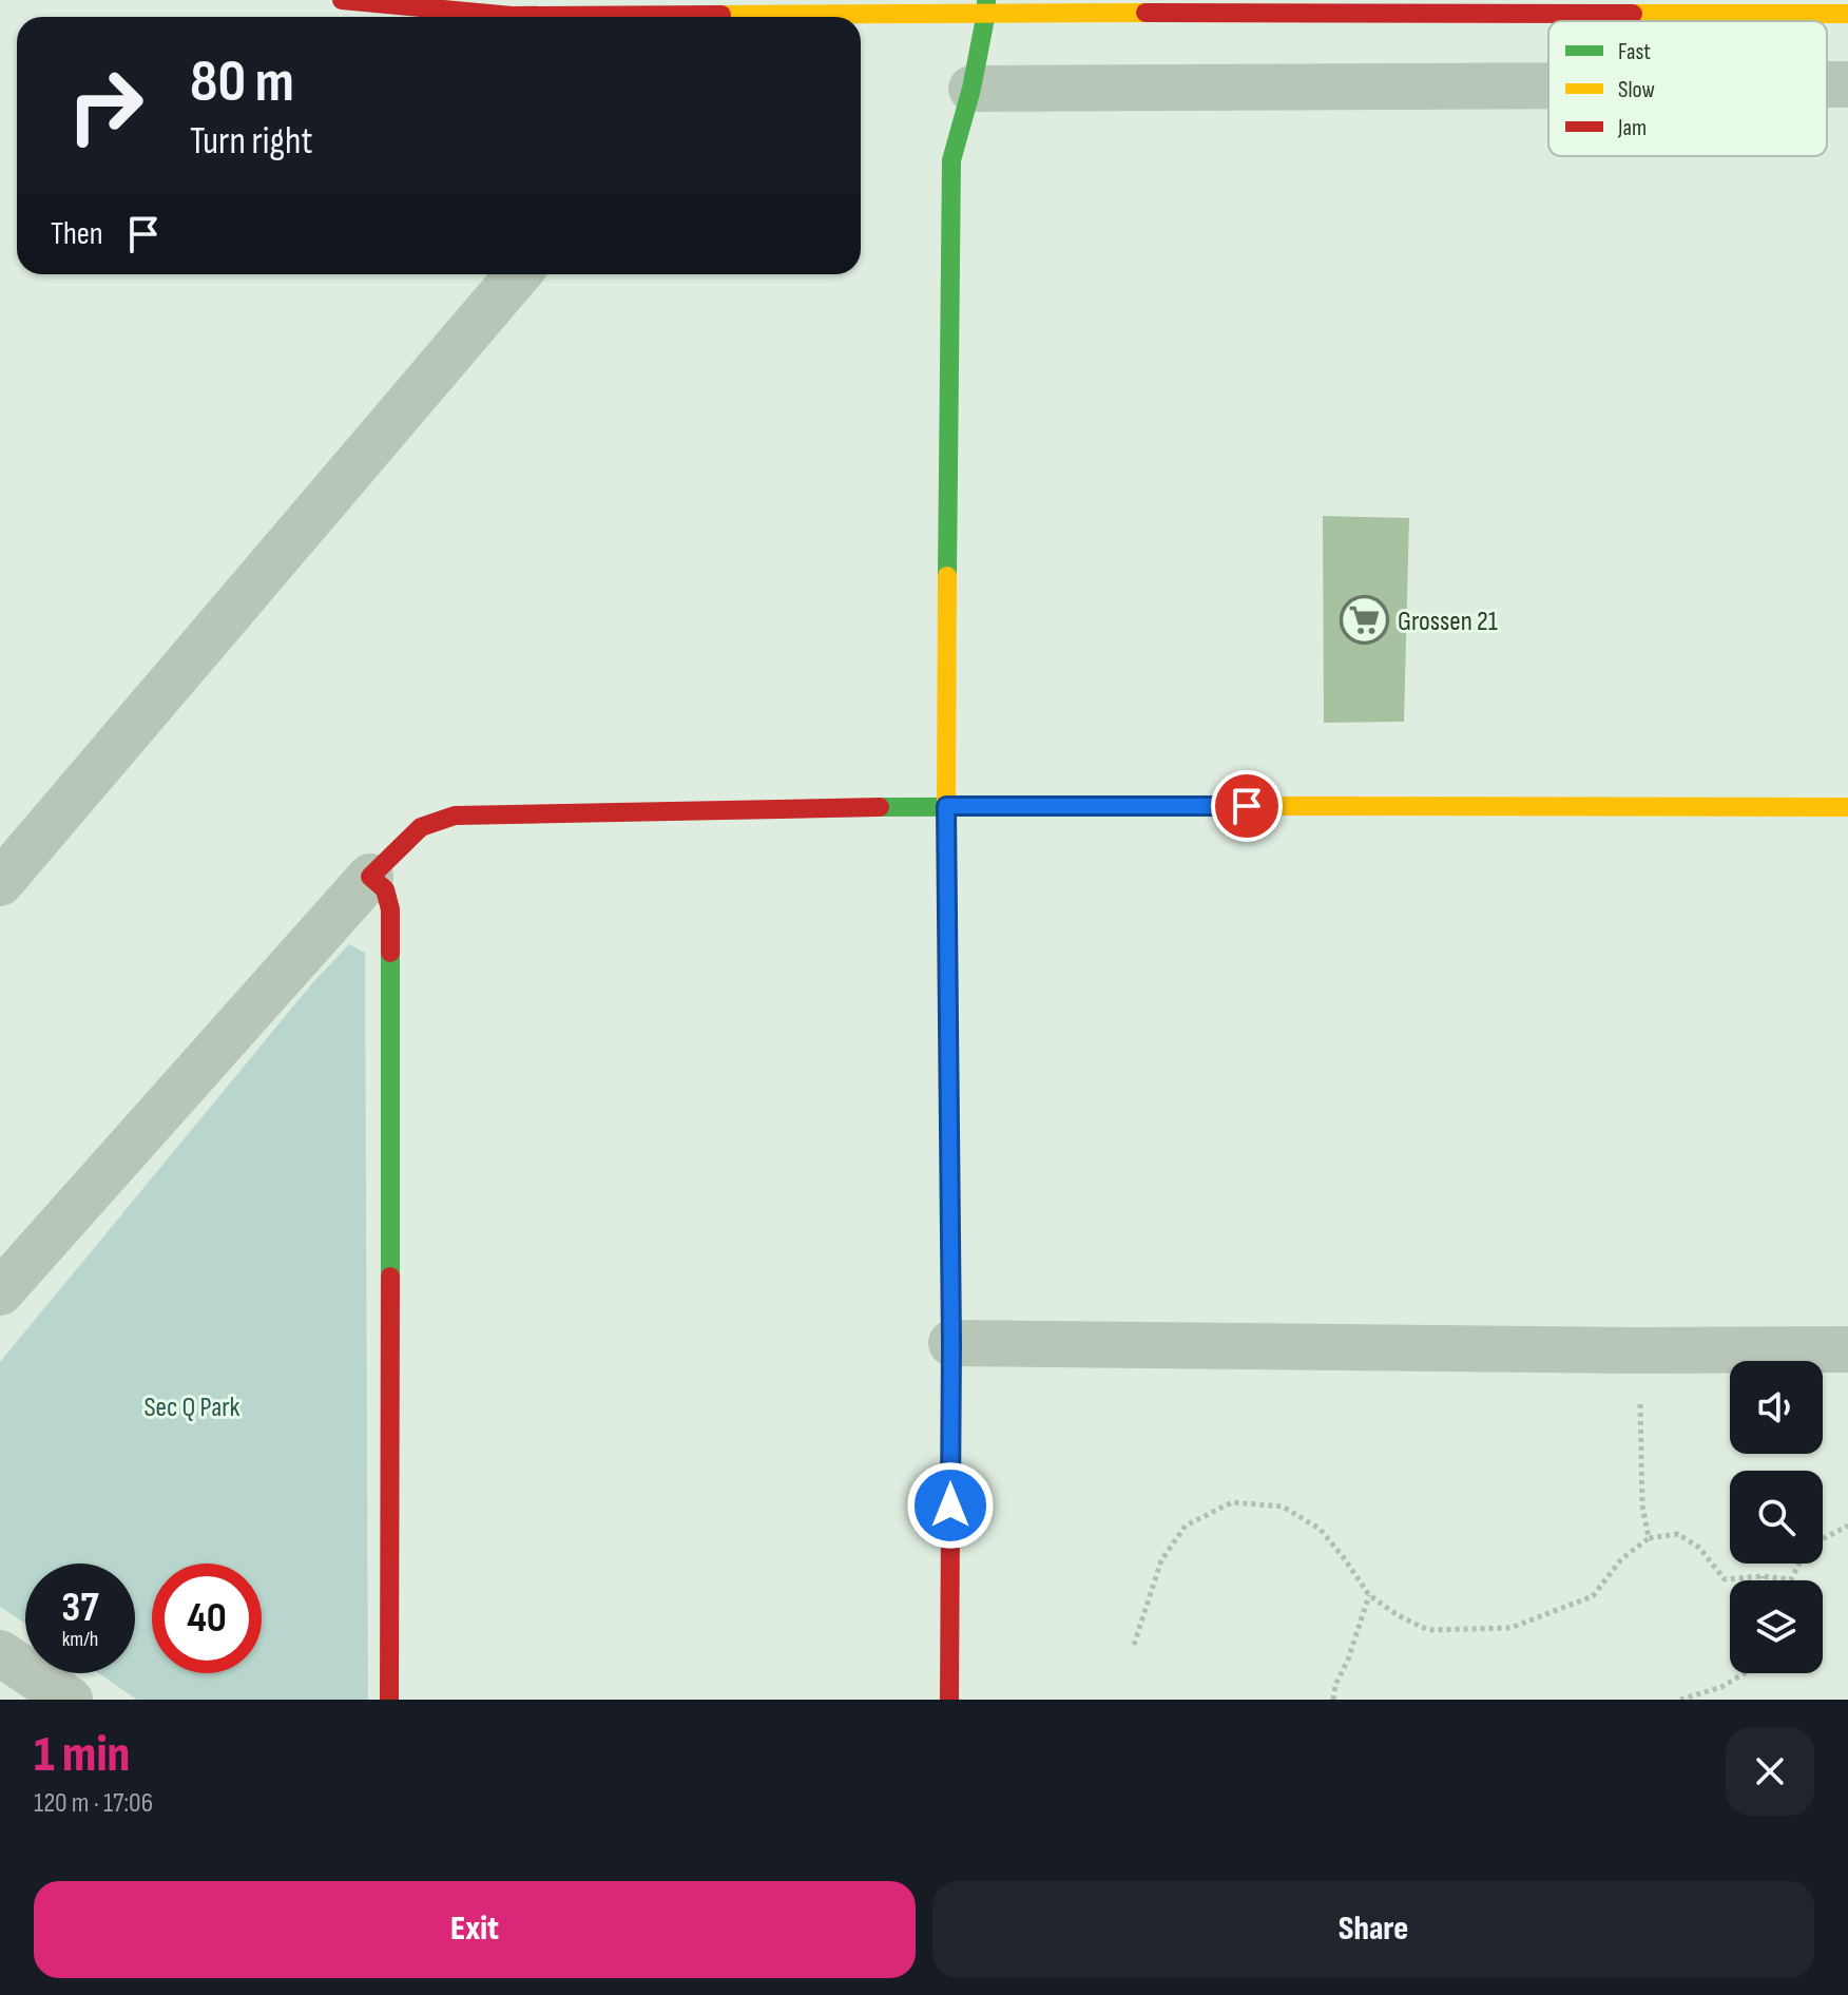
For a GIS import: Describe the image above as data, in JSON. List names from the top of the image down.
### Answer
{
  "parks": ["Sec Q Park"],
  "places": {
    "supermarket": ["Grossen 21"]
  },
  "legend": ["Fast", "Slow", "Jam"],
  "page": {
    "turn": ["80 m", "Turn right"],
    "then": "Then",
    "speed": "37 km/h",
    "limit": "40",
    "heading": ["1 min", "120 m · 17:06"],
    "buttons": ["Exit", "Share"]
  }
}
